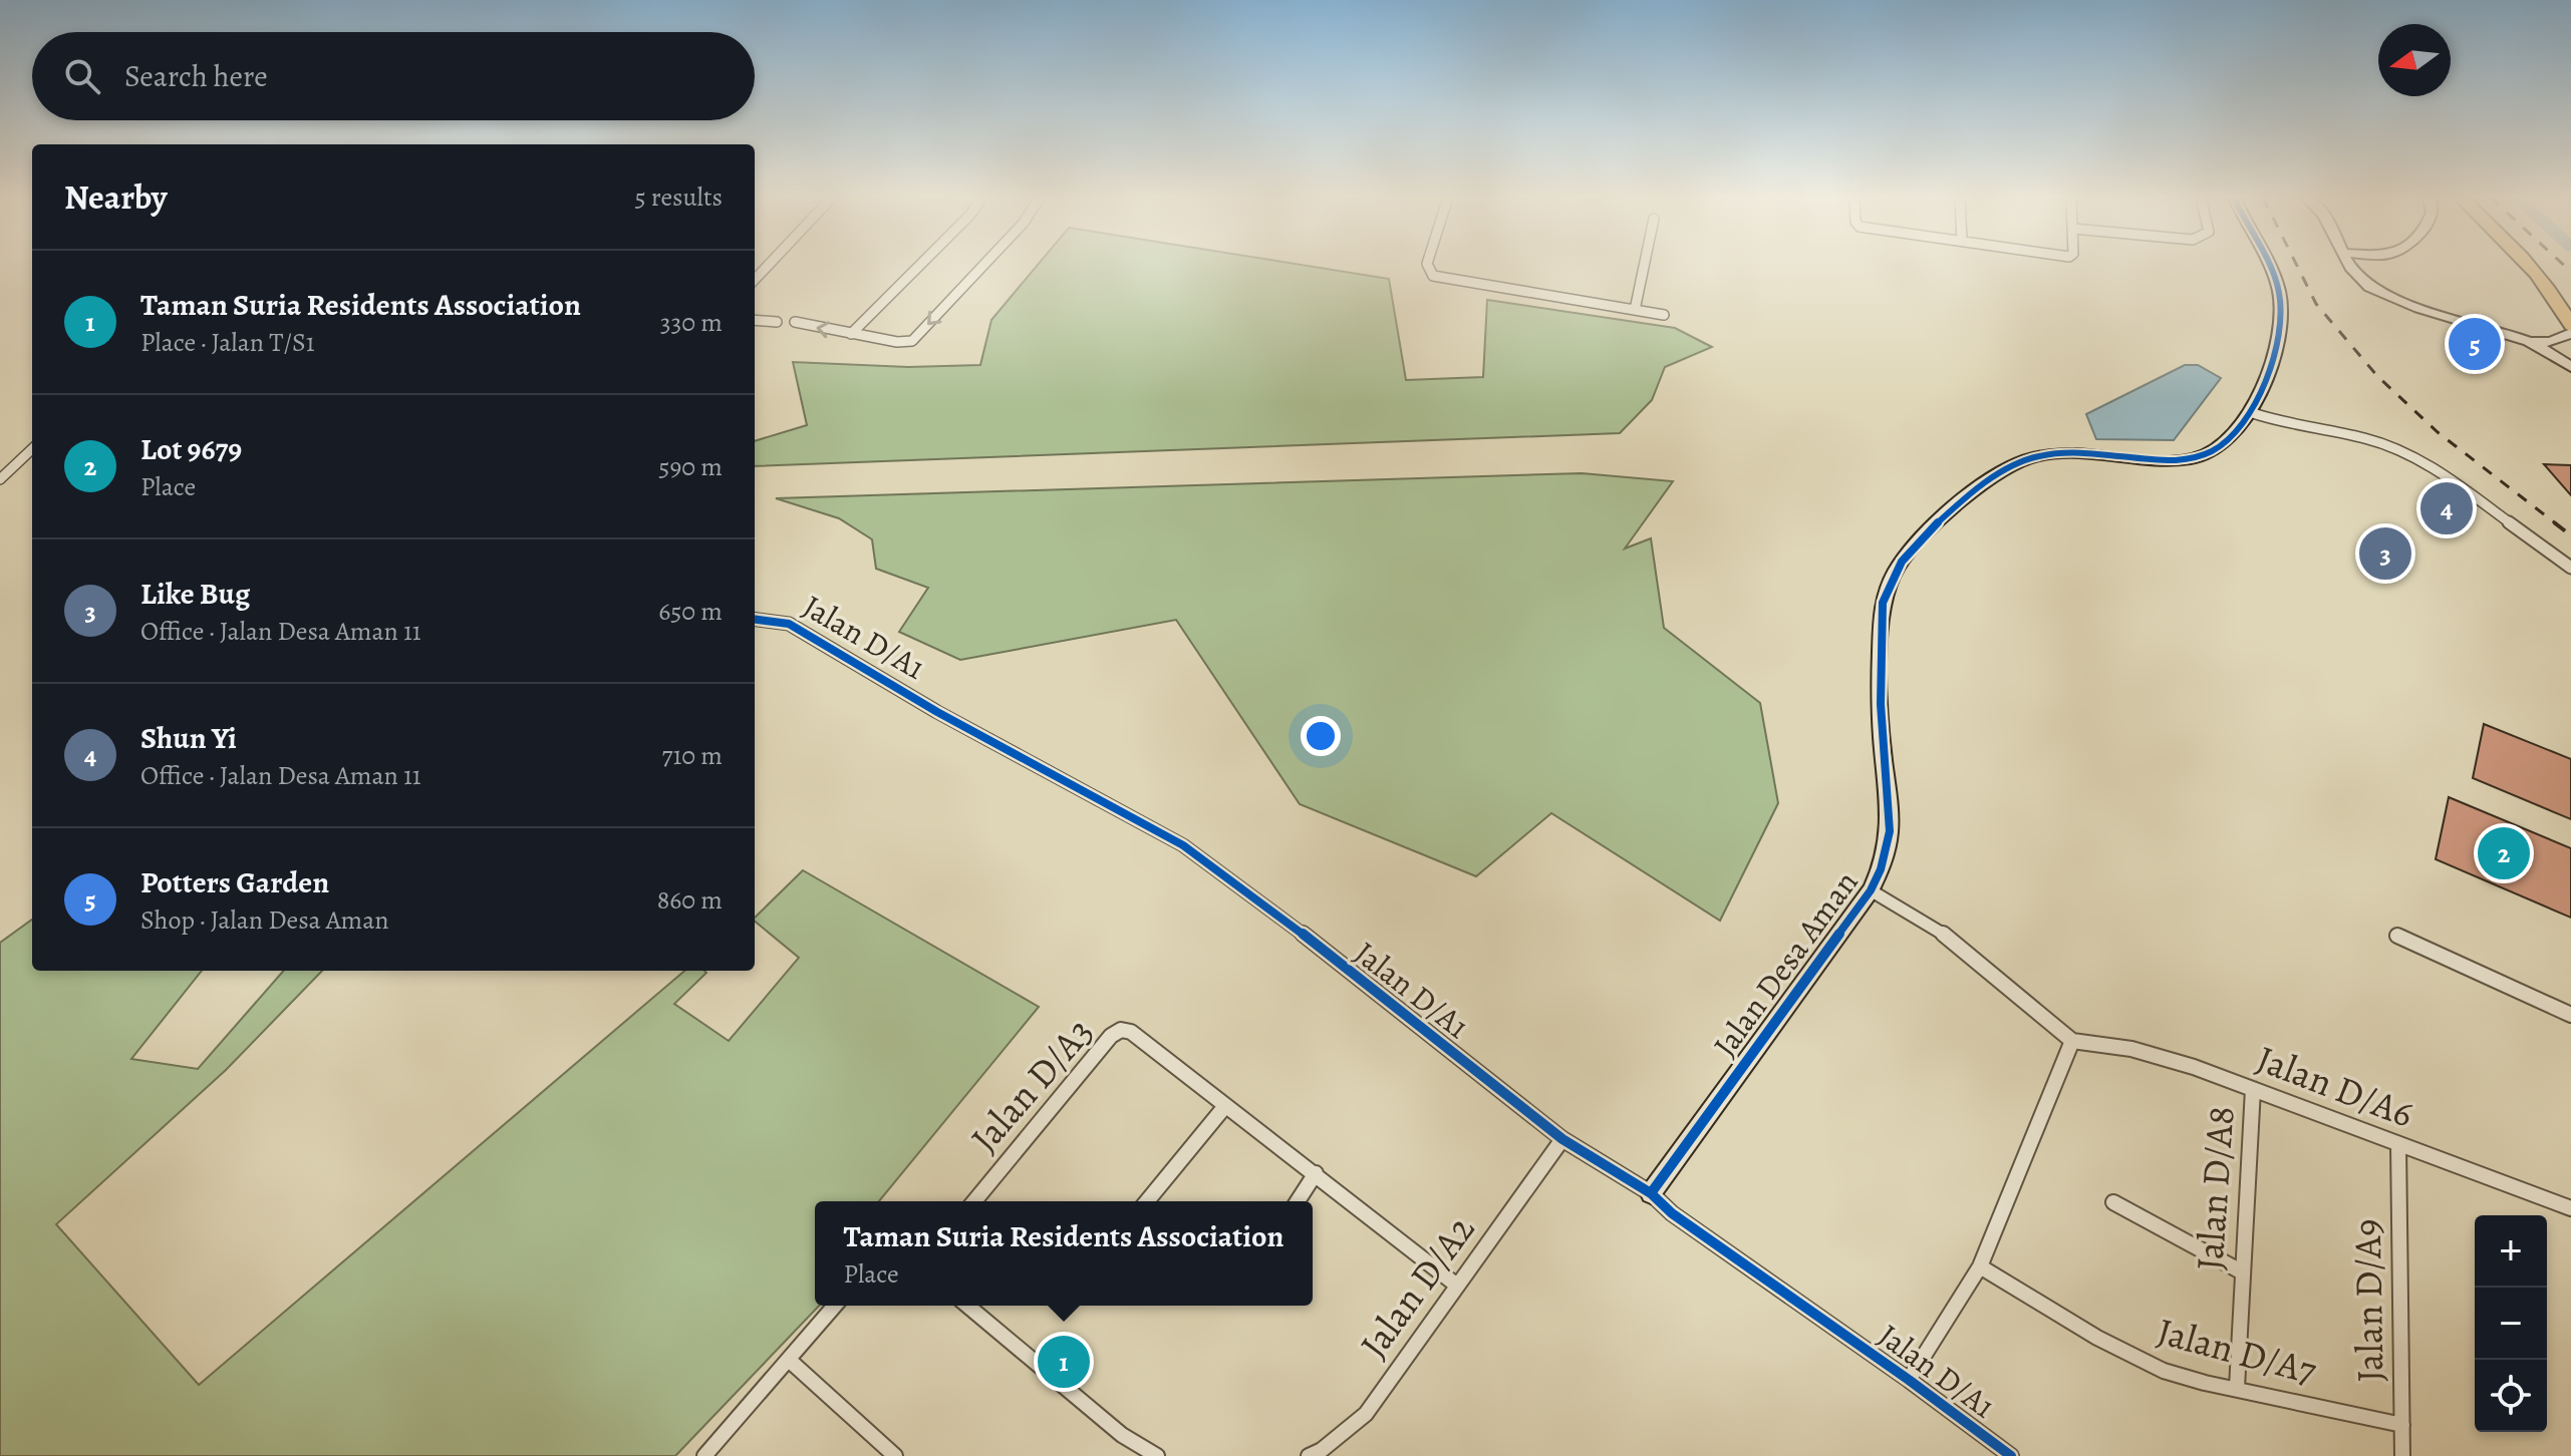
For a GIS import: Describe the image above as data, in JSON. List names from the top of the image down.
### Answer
{
  "streets": {
    "street": [
      "Jalan D/A1",
      "Jalan Desa Aman",
      "Jalan D/A3",
      "Jalan D/A6",
      "Jalan D/A8",
      "Jalan D/A2",
      "Jalan D/A9",
      "Jalan D/A7"
    ]
  },
  "crossings": [
    ["Jalan D/A1", "Jalan Desa Aman"],
    ["Jalan D/A1", "Jalan D/A2"],
    ["Jalan D/A3", "Jalan D/A2"],
    ["Jalan D/A6", "Jalan D/A8"],
    ["Jalan D/A6", "Jalan D/A9"],
    ["Jalan D/A8", "Jalan D/A7"],
    ["Jalan D/A9", "Jalan D/A7"]
  ],
  "north": "left",
  "page": {
    "search": "Search here",
    "heading": ["Nearby", "5 results"],
    "list": [
      {
        "mark": "1",
        "name": "Taman Suria Residents Association",
        "note": "Place · Jalan T/S1",
        "value": "330 m"
      },
      {
        "mark": "2",
        "name": "Lot 9679",
        "note": "Place",
        "value": "590 m"
      },
      {
        "mark": "3",
        "name": "Like Bug",
        "note": "Office · Jalan Desa Aman 11",
        "value": "650 m"
      },
      {
        "mark": "4",
        "name": "Shun Yi",
        "note": "Office · Jalan Desa Aman 11",
        "value": "710 m"
      },
      {
        "mark": "5",
        "name": "Potters Garden",
        "note": "Shop · Jalan Desa Aman",
        "value": "860 m"
      }
    ],
    "pins": [
      "5",
      "4",
      "3",
      "2",
      "1"
    ],
    "popup": ["Taman Suria Residents Association", "Place"],
    "map_buttons": ["+", "−"]
  }
}
